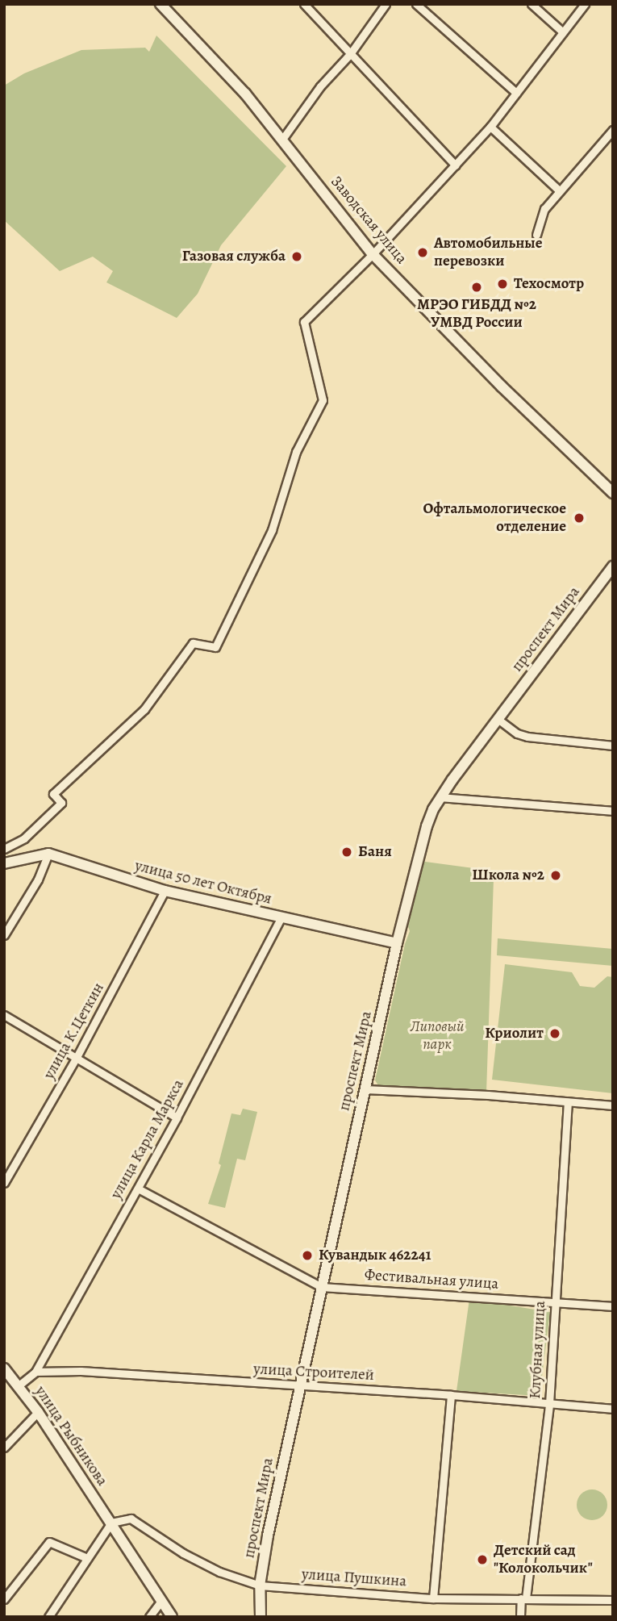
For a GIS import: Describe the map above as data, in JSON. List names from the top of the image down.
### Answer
{
  "streets": {
    "street": [
      "Заводская улица",
      "проспект Мира",
      "улица 50 лет Октября",
      "улица К.Цеткин",
      "улица Карла Маркса",
      "Фестивальная улица",
      "Клубная улица",
      "улица Строителей",
      "улица Рыбникова",
      "улица Пушкина"
    ]
  },
  "crossings": [
    ["проспект Мира", "улица 50 лет Октября"],
    ["проспект Мира", "Фестивальная улица"],
    ["проспект Мира", "улица Строителей"],
    ["проспект Мира", "улица Пушкина"],
    ["улица 50 лет Октября", "улица К.Цеткин"],
    ["улица 50 лет Октября", "улица Карла Маркса"],
    ["улица Карла Маркса", "Фестивальная улица"],
    ["улица Карла Маркса", "улица Строителей"],
    ["Фестивальная улица", "Клубная улица"],
    ["Клубная улица", "улица Строителей"],
    ["Клубная улица", "улица Пушкина"],
    ["улица Рыбникова", "улица Пушкина"]
  ],
  "parks": ["Липовый парк"],
  "places": [
    "Автомобильные перевозки",
    "Газовая служба",
    "Техосмотр",
    "МРЭО ГИБДД №2 УМВД России",
    "Офтальмологическое отделение",
    "Баня",
    "Школа №2",
    "Криолит",
    "Кувандык 462241",
    "Детский сад \"Колокольчик\""
  ]
}
